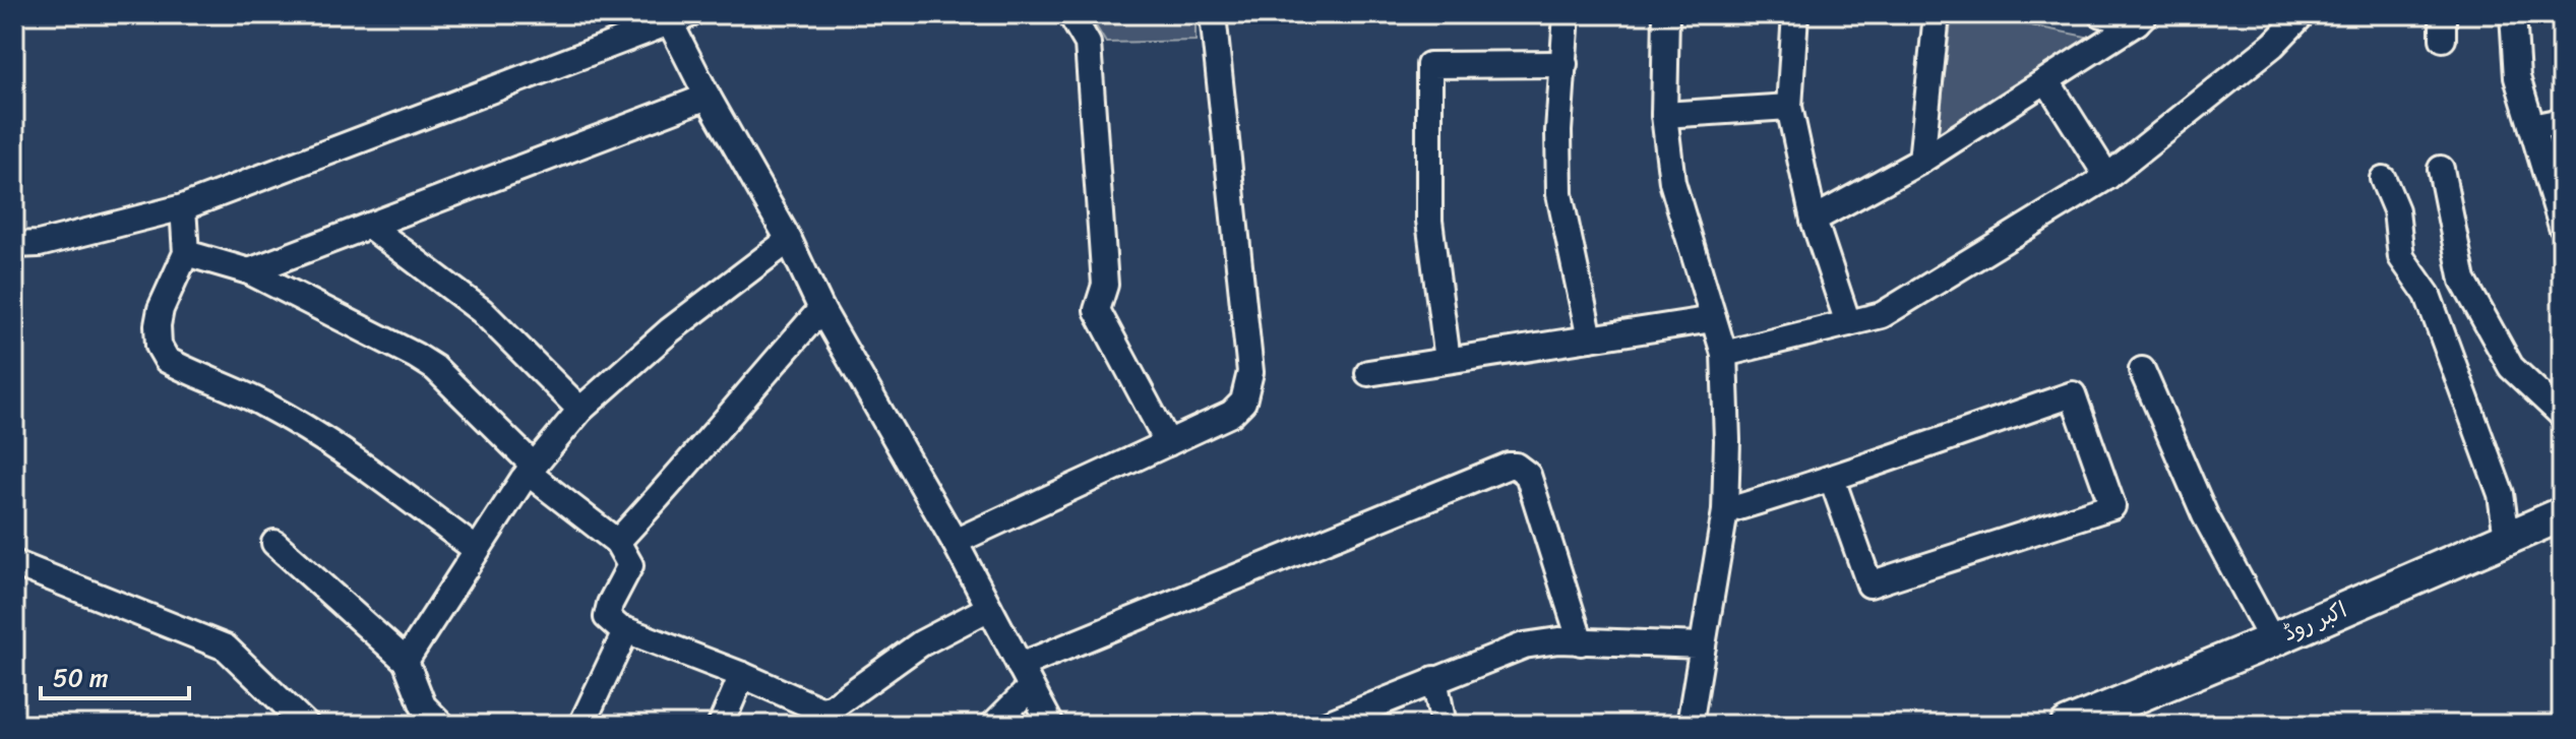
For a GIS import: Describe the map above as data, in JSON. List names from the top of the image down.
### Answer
{
  "streets": {
    "main road": ["اکبر روڈ"]
  },
  "scale_bar": "50 m"
}
